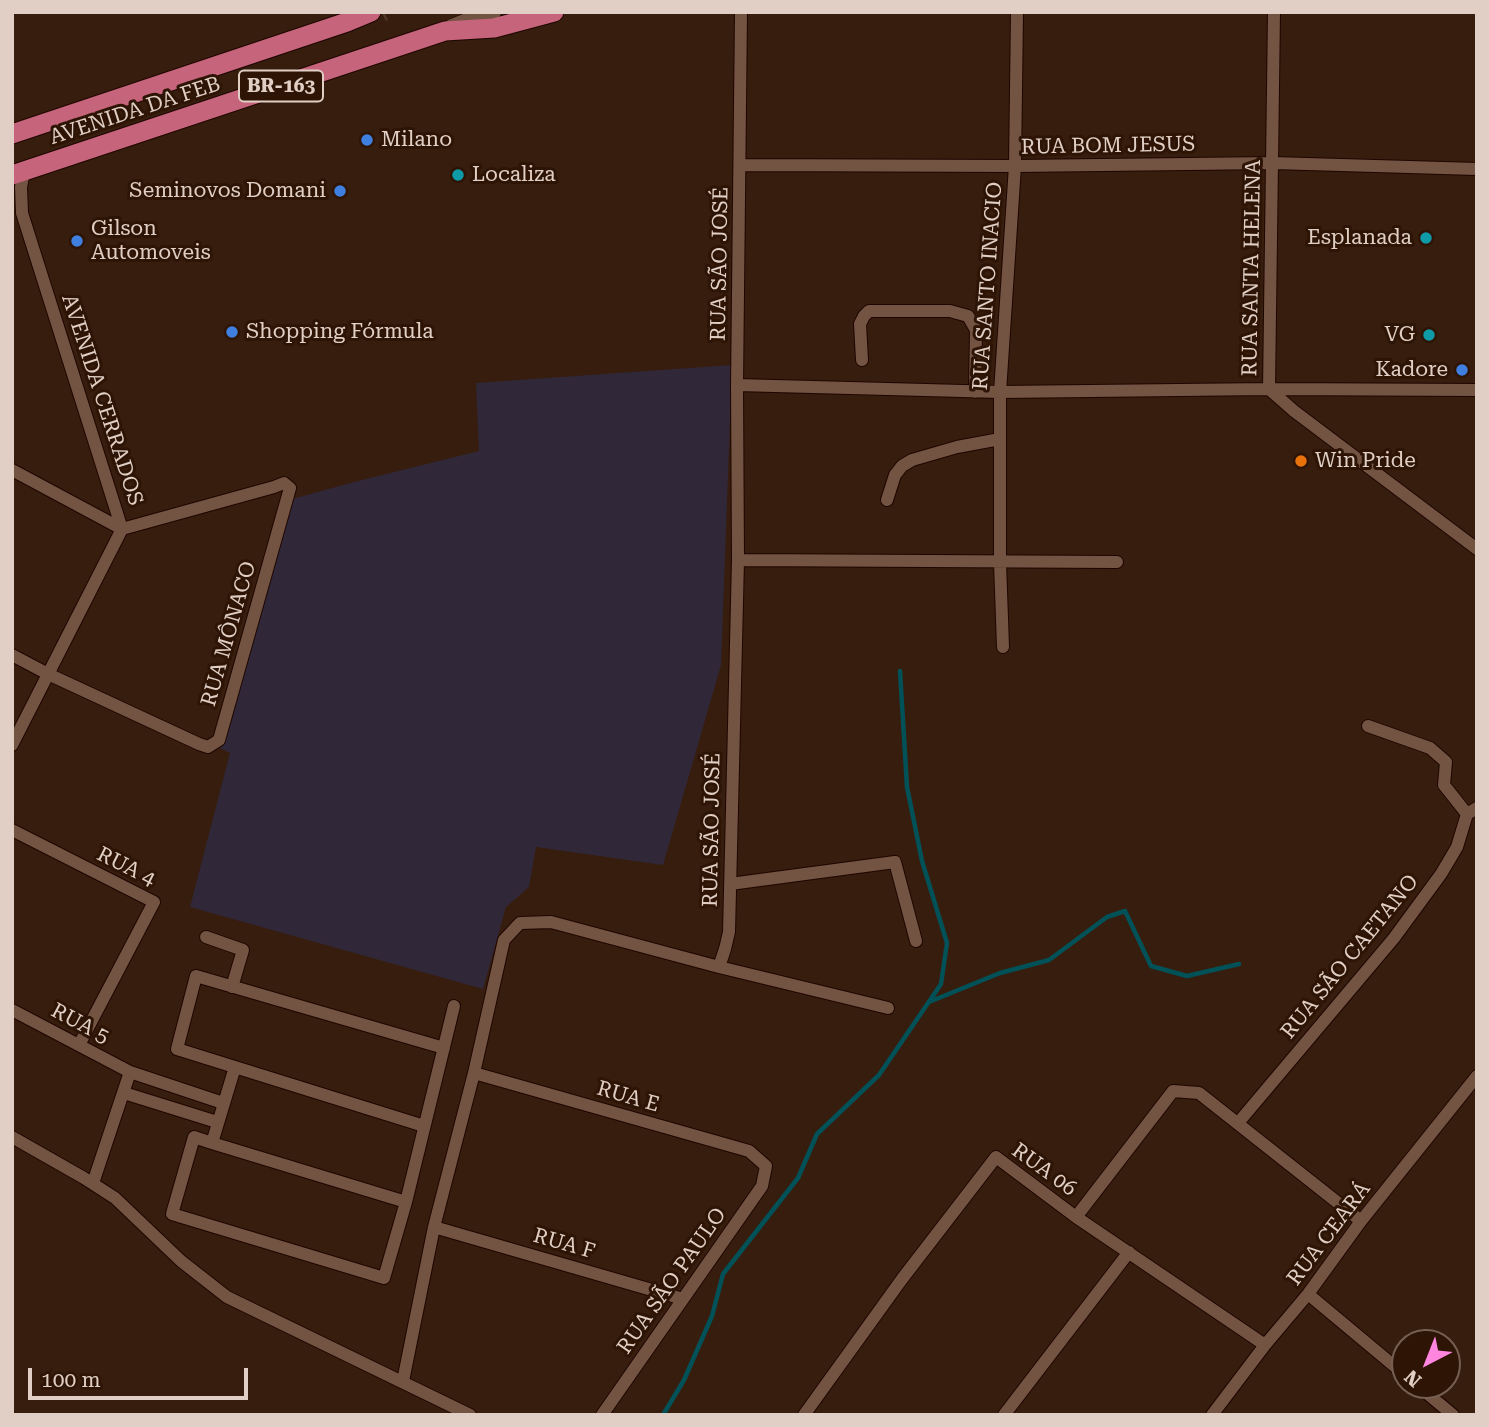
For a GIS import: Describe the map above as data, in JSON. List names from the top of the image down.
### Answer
{
  "streets": {
    "main road": ["BR-163", "AVENIDA DA FEB"],
    "street": [
      "RUA BOM JESUS",
      "RUA SÃO JOSÉ",
      "RUA SANTA HELENA",
      "RUA SANTO INACIO",
      "AVENIDA CERRADOS",
      "RUA MÔNACO",
      "RUA 4",
      "RUA SÃO CAETANO",
      "RUA 5",
      "RUA E",
      "RUA 06",
      "RUA CEARÁ",
      "RUA F",
      "RUA SÃO PAULO"
    ]
  },
  "crossings": [
    ["RUA BOM JESUS", "RUA SÃO JOSÉ"],
    ["RUA BOM JESUS", "RUA SANTA HELENA"],
    ["RUA BOM JESUS", "RUA SANTO INACIO"],
    ["AVENIDA CERRADOS", "RUA MÔNACO"],
    ["RUA 4", "RUA 5"],
    ["RUA E", "RUA SÃO PAULO"],
    ["RUA 06", "RUA CEARÁ"],
    ["RUA F", "RUA SÃO PAULO"]
  ],
  "places": [
    "Milano",
    "Localiza",
    "Seminovos Domani",
    "Esplanada",
    "Gilson Automoveis",
    "Shopping Fórmula",
    "VG",
    "Kadore",
    "Win Pride"
  ],
  "scale_bar": "100 m",
  "north": "bottom left"
}
